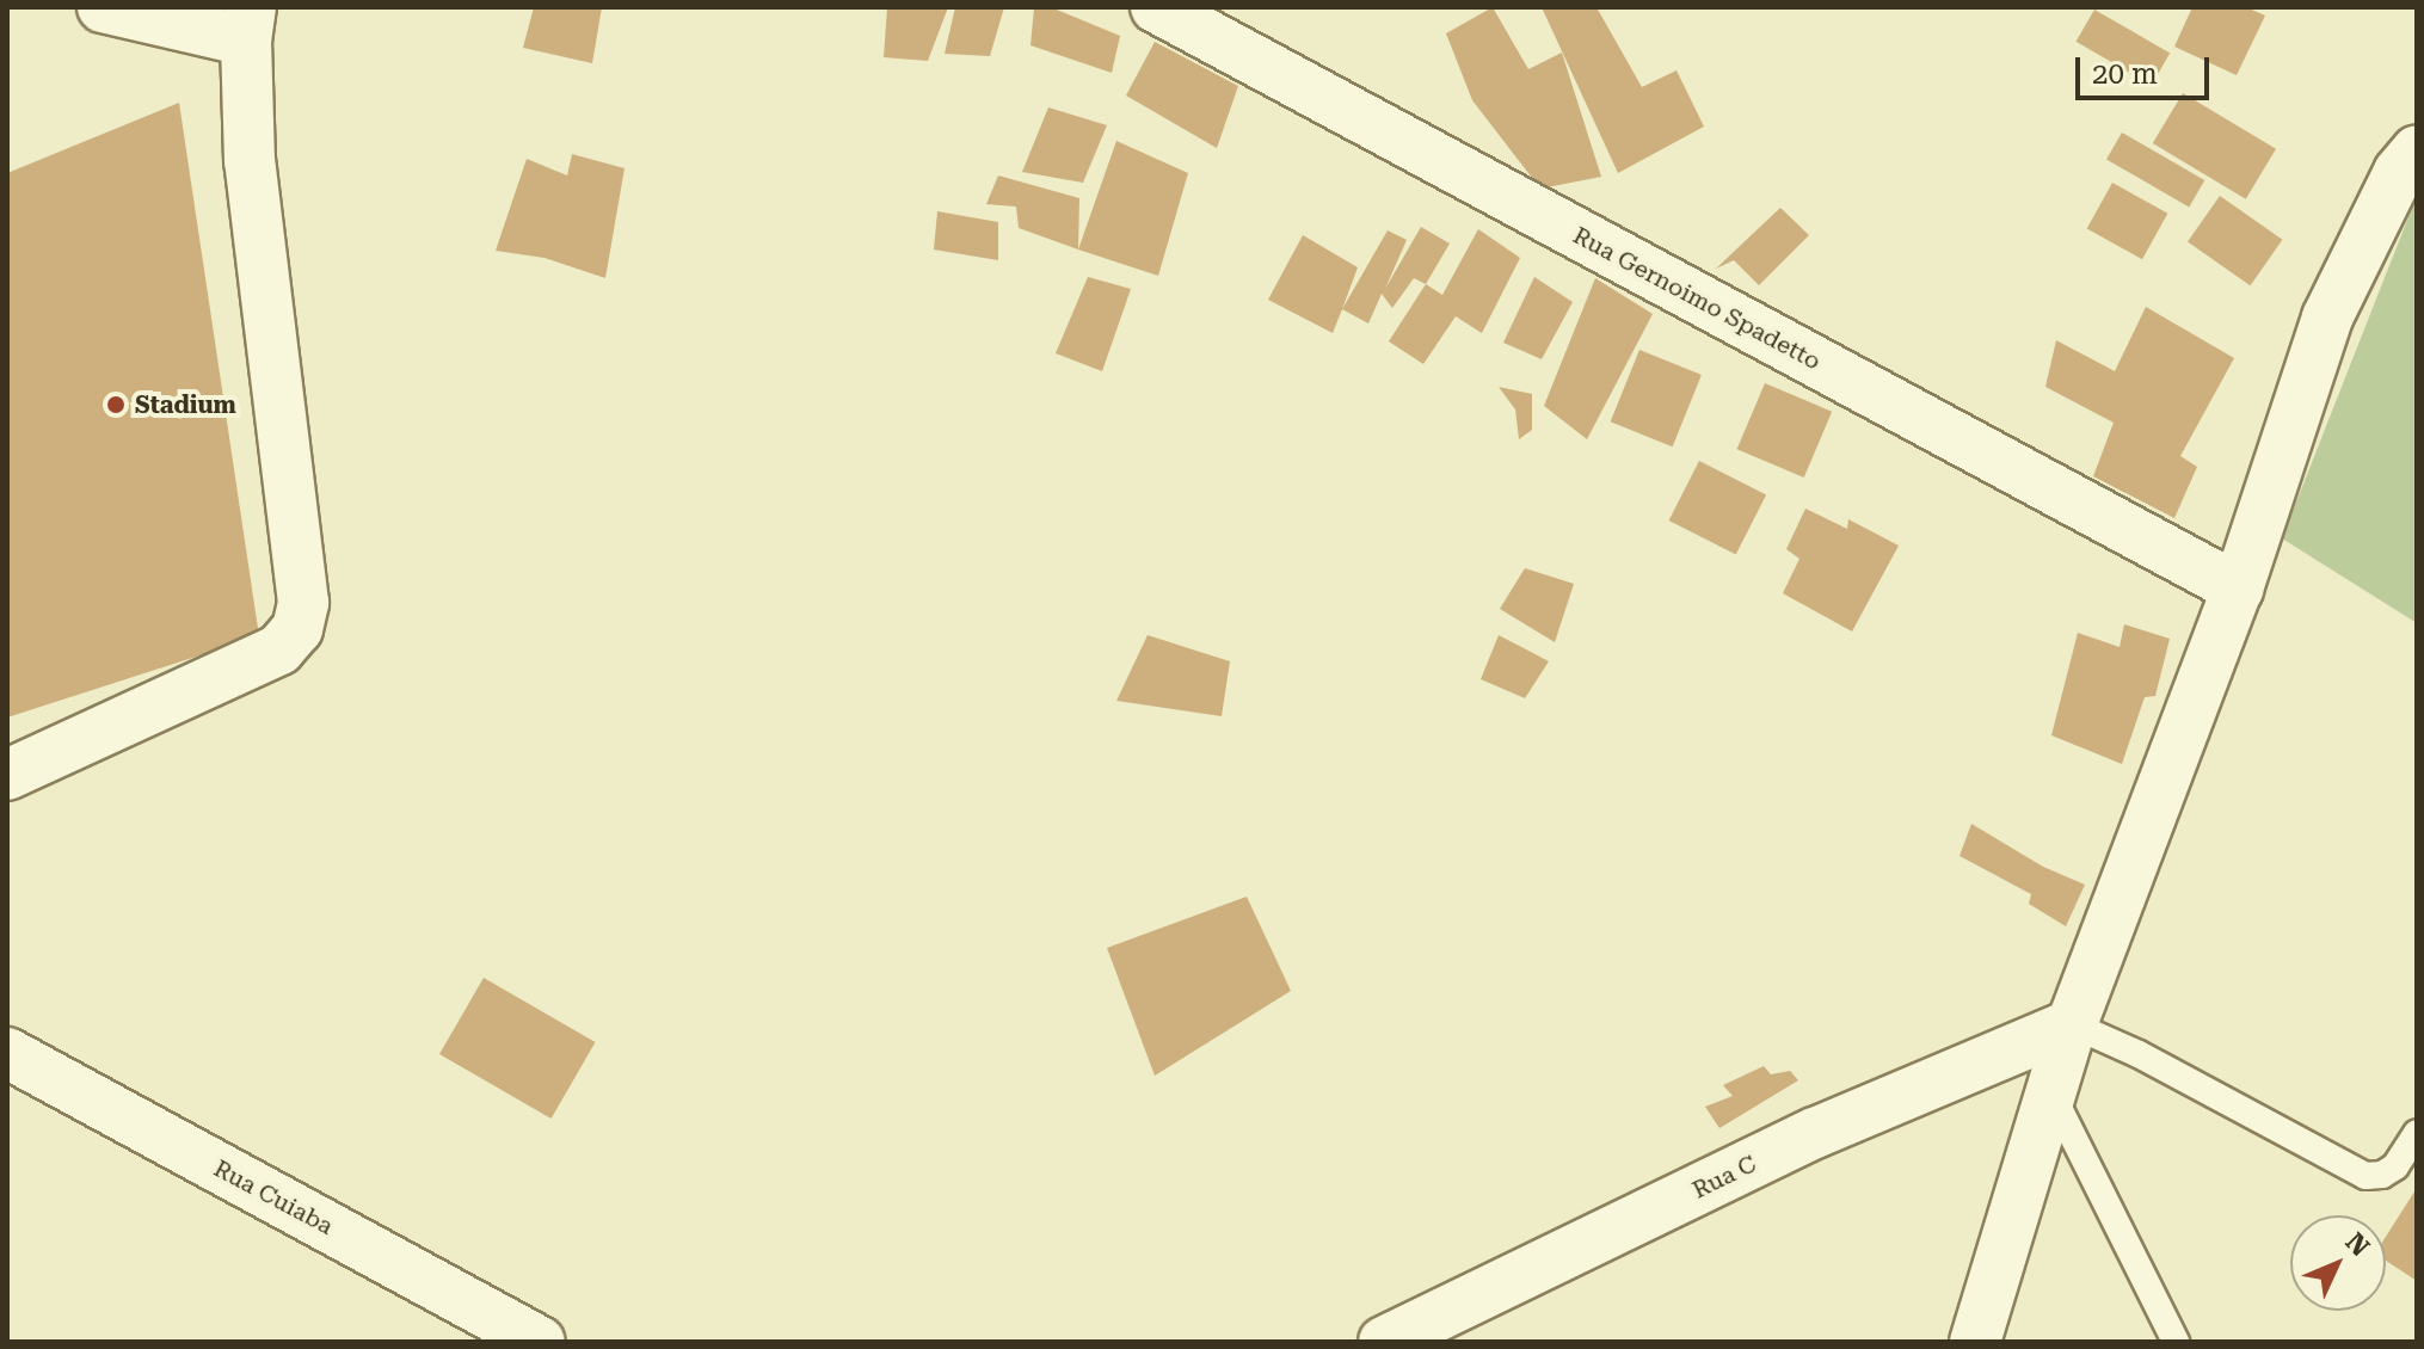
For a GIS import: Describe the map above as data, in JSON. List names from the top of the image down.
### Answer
{
  "streets": {
    "street": ["Rua Gernoimo Spadetto", "Rua C", "Rua Cuiaba"]
  },
  "places": ["Stadium"],
  "scale_bar": "20 m",
  "north": "top right"
}
